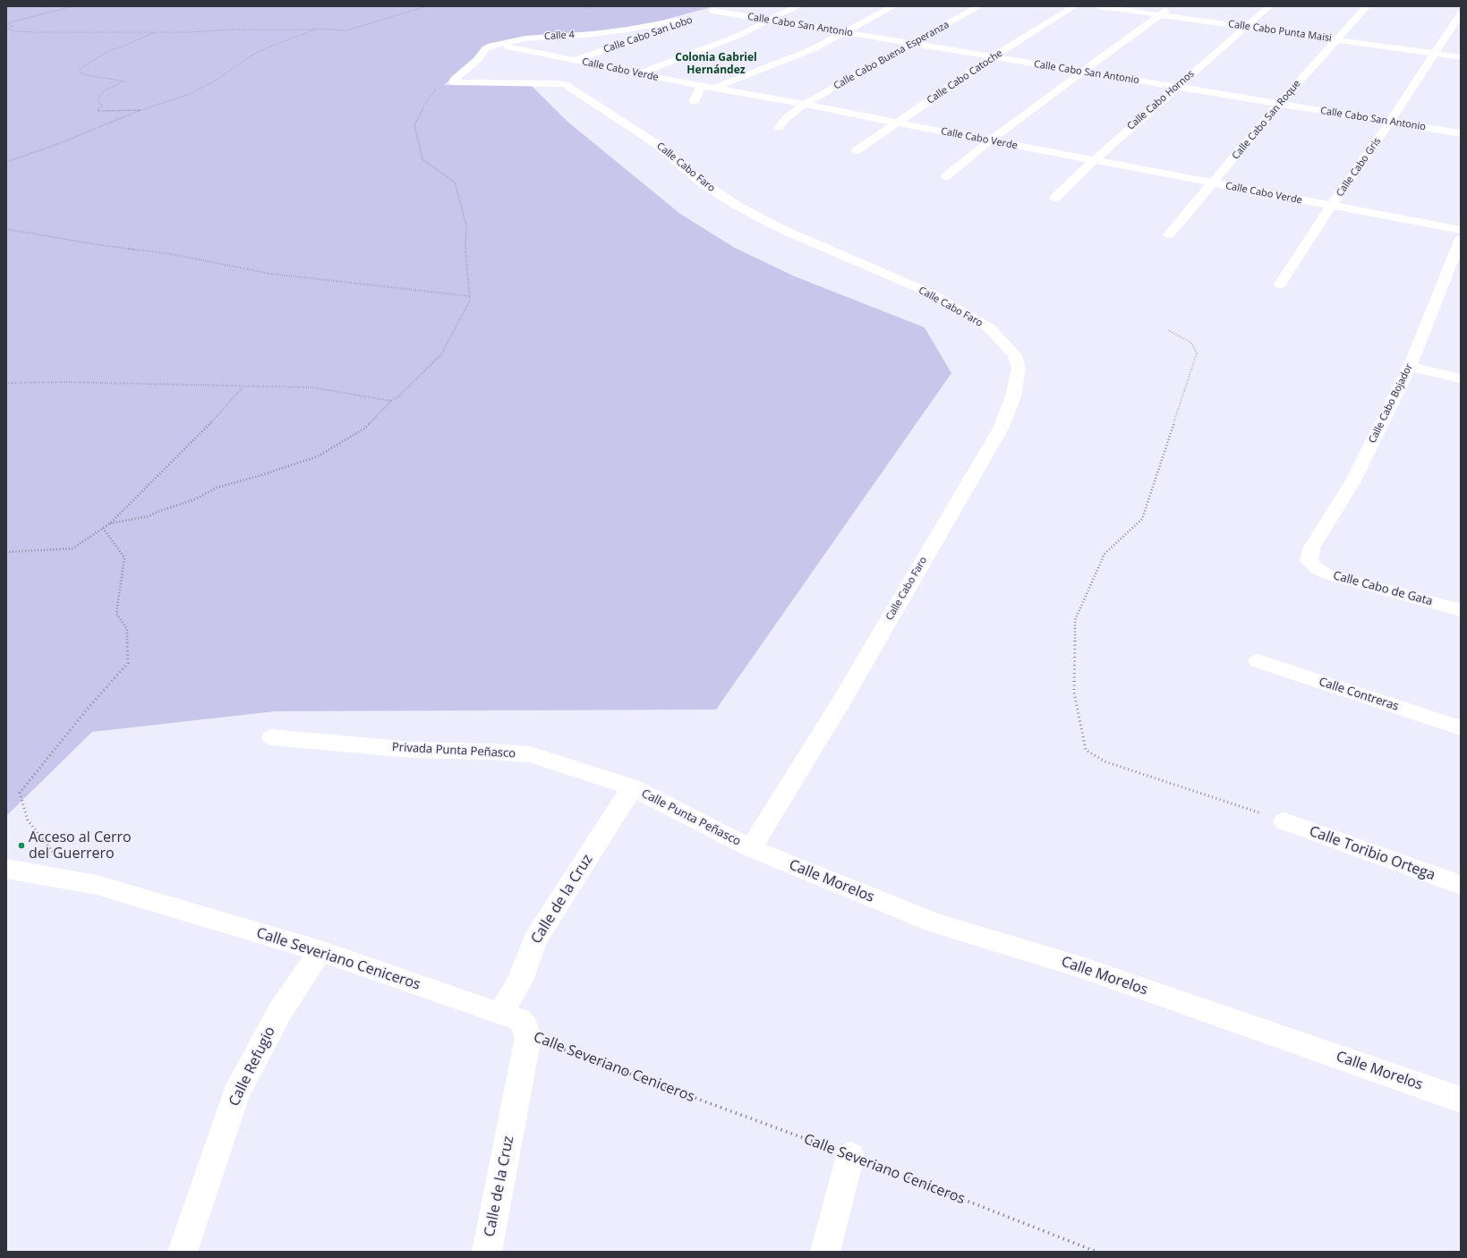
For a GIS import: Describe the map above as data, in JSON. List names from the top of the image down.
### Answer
{
  "streets": {
    "street": [
      "Calle Cabo San Antonio",
      "Calle Cabo Punta Maisi",
      "Calle Cabo San Lobo",
      "Calle 4",
      "Calle Cabo Buena Esperanza",
      "Calle Cabo Verde",
      "Calle Cabo Catoche",
      "Calle Cabo Hornos",
      "Calle Cabo San Roque",
      "Calle Cabo Faro",
      "Calle Cabo Gris",
      "Calle Cabo Bojador",
      "Calle Cabo de Gata",
      "Calle Contreras",
      "Privada Punta Peñasco",
      "Calle Punta Peñasco",
      "Calle Toribio Ortega",
      "Calle Morelos",
      "Calle de la Cruz",
      "Calle Severiano Ceniceros",
      "Calle Refugio"
    ]
  },
  "crossings": [
    ["Calle Cabo San Antonio", "Calle Cabo Buena Esperanza"],
    ["Calle Cabo San Antonio", "Calle Cabo Catoche"],
    ["Calle Cabo San Antonio", "Calle Cabo Hornos"],
    ["Calle Cabo San Antonio", "Calle Cabo San Roque"],
    ["Calle Cabo San Antonio", "Calle Cabo Gris"],
    ["Calle Cabo Punta Maisi", "Calle Cabo Hornos"],
    ["Calle Cabo Punta Maisi", "Calle Cabo San Roque"],
    ["Calle Cabo Punta Maisi", "Calle Cabo Gris"],
    ["Calle Cabo San Lobo", "Calle 4"],
    ["Calle Cabo San Lobo", "Calle Cabo Verde"],
    ["Calle 4", "Calle Cabo Verde"],
    ["Calle 4", "Calle Cabo Faro"],
    ["Calle Cabo Buena Esperanza", "Calle Cabo Verde"],
    ["Calle Cabo Verde", "Calle Cabo Catoche"],
    ["Calle Cabo Verde", "Calle Cabo Hornos"],
    ["Calle Cabo Verde", "Calle Cabo San Roque"],
    ["Calle Cabo Verde", "Calle Cabo Gris"],
    ["Calle Cabo Faro", "Calle Punta Peñasco"],
    ["Calle Cabo Faro", "Calle Morelos"],
    ["Calle Cabo Bojador", "Calle Cabo de Gata"],
    ["Privada Punta Peñasco", "Calle Punta Peñasco"],
    ["Privada Punta Peñasco", "Calle de la Cruz"],
    ["Calle Punta Peñasco", "Calle Morelos"],
    ["Calle Punta Peñasco", "Calle de la Cruz"],
    ["Calle de la Cruz", "Calle Severiano Ceniceros"],
    ["Calle Severiano Ceniceros", "Calle Refugio"]
  ],
  "districts": ["Colonia Gabriel Hernández"],
  "places": ["Acceso al Cerro del Guerrero"]
}
